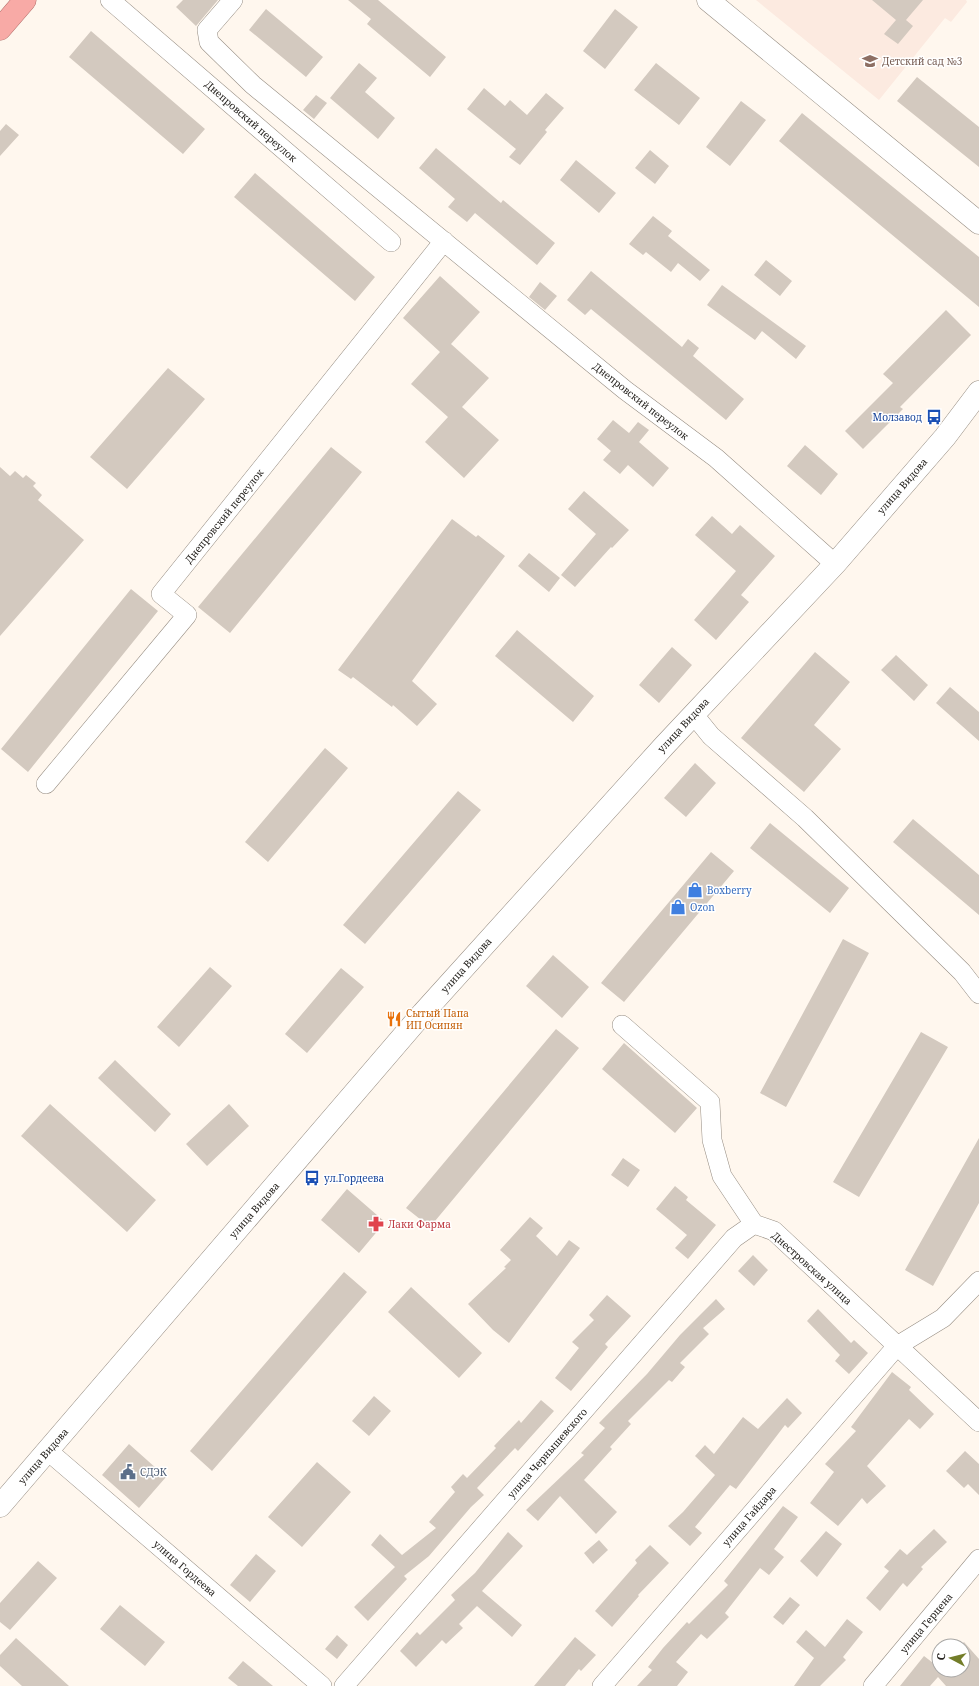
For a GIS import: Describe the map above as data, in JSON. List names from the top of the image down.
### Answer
{
  "streets": {
    "street": [
      "Днепровский переулок",
      "улица Видова",
      "Днестровская улица",
      "улица Чернышевского",
      "улица Гайдара",
      "улица Гордеева",
      "улица Герцена"
    ]
  },
  "crossings": [
    ["Днепровский переулок", "улица Видова"],
    ["улица Видова", "улица Гордеева"],
    ["Днестровская улица", "улица Чернышевского"],
    ["Днестровская улица", "улица Гайдара"]
  ],
  "places": {
    "school or university": ["Детский сад №3"],
    "bus stop": ["Молзавод", "ул.Гордеева"],
    "shop": ["Boxberry", "Ozon"],
    "restaurant": ["Сытый Папа ИП Осипян"],
    "pharmacy": ["Лаки Фарма"],
    "public building": ["СДЭК"]
  },
  "north": "left"
}
